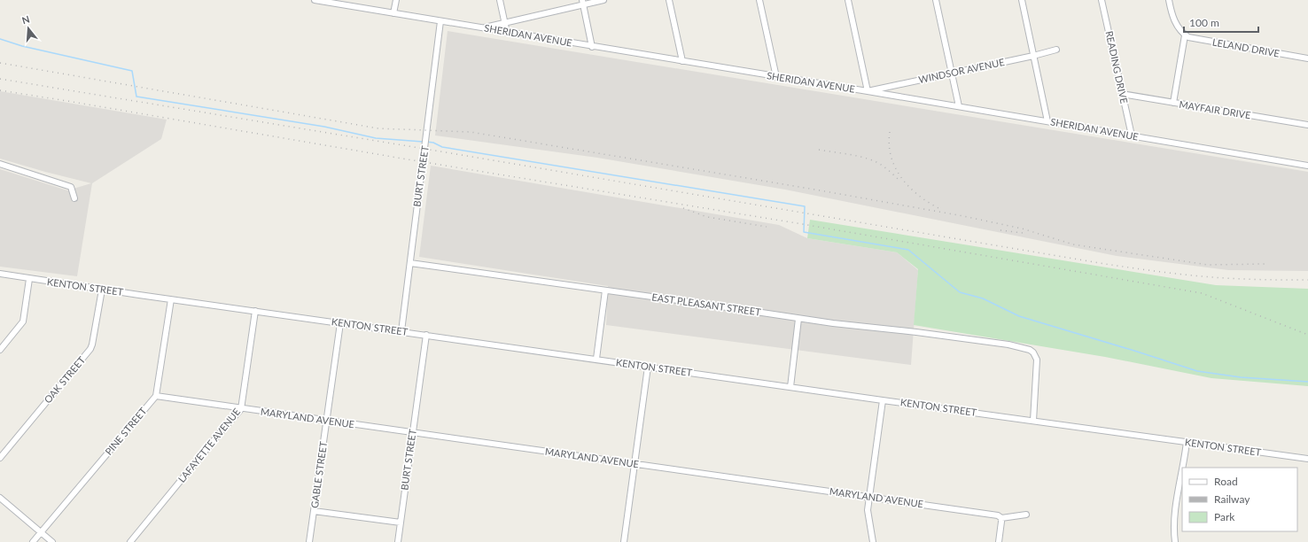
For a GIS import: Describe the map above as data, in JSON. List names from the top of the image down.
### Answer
{
  "streets": {
    "street": [
      "SHERIDAN AVENUE",
      "LELAND DRIVE",
      "READING DRIVE",
      "WINDSOR AVENUE",
      "MAYFAIR DRIVE",
      "BURT STREET",
      "KENTON STREET",
      "EAST PLEASANT STREET",
      "OAK STREET",
      "MARYLAND AVENUE",
      "PINE STREET",
      "LAFAYETTE AVENUE",
      "GABLE STREET"
    ]
  },
  "crossings": [
    ["SHERIDAN AVENUE", "READING DRIVE"],
    ["SHERIDAN AVENUE", "WINDSOR AVENUE"],
    ["SHERIDAN AVENUE", "BURT STREET"],
    ["READING DRIVE", "MAYFAIR DRIVE"],
    ["BURT STREET", "KENTON STREET"],
    ["BURT STREET", "EAST PLEASANT STREET"],
    ["BURT STREET", "MARYLAND AVENUE"],
    ["KENTON STREET", "EAST PLEASANT STREET"],
    ["KENTON STREET", "OAK STREET"],
    ["KENTON STREET", "LAFAYETTE AVENUE"],
    ["KENTON STREET", "GABLE STREET"],
    ["MARYLAND AVENUE", "PINE STREET"],
    ["MARYLAND AVENUE", "LAFAYETTE AVENUE"],
    ["MARYLAND AVENUE", "GABLE STREET"]
  ],
  "legend": ["Road", "Railway", "Park"],
  "scale_bar": "100 m",
  "north": "top"
}
